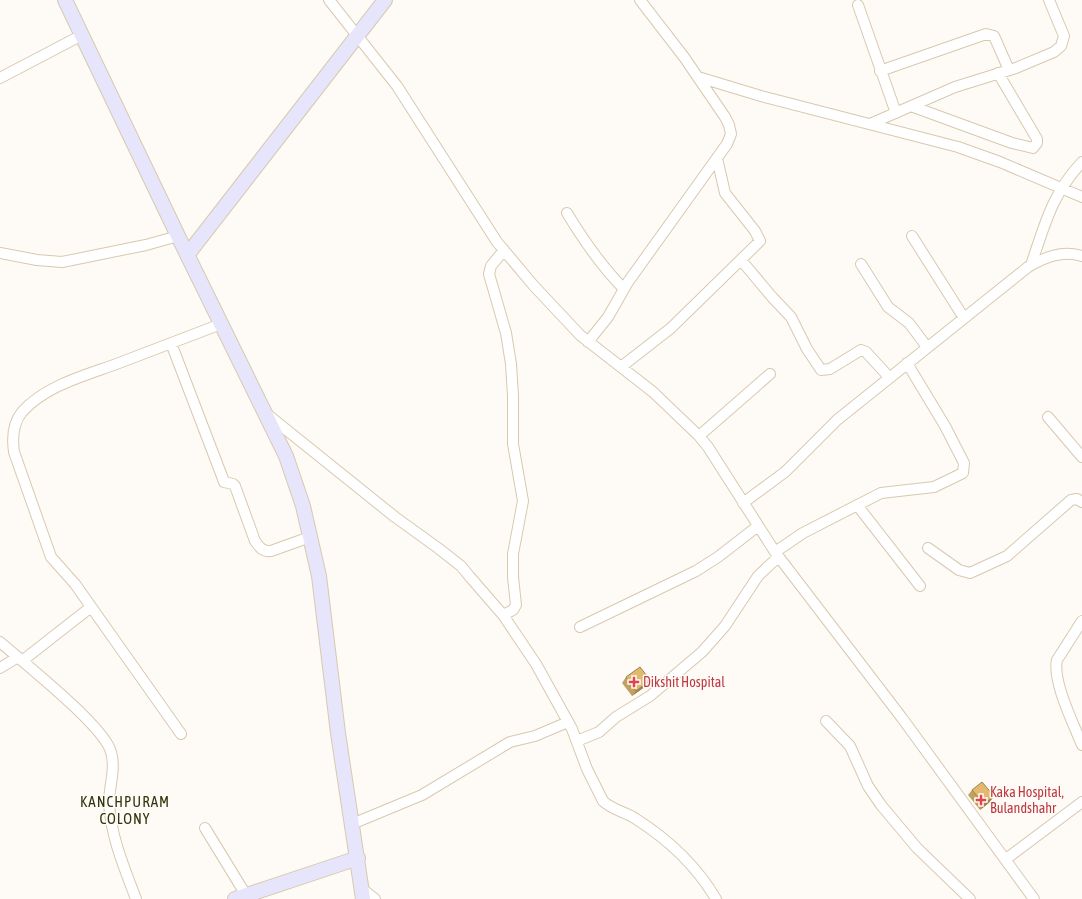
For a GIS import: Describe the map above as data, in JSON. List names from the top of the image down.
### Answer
{
  "districts": ["KANCHPURAM COLONY"],
  "places": {
    "health": ["Dikshit Hospital", "Kaka Hospital, Bulandshahr"]
  }
}
